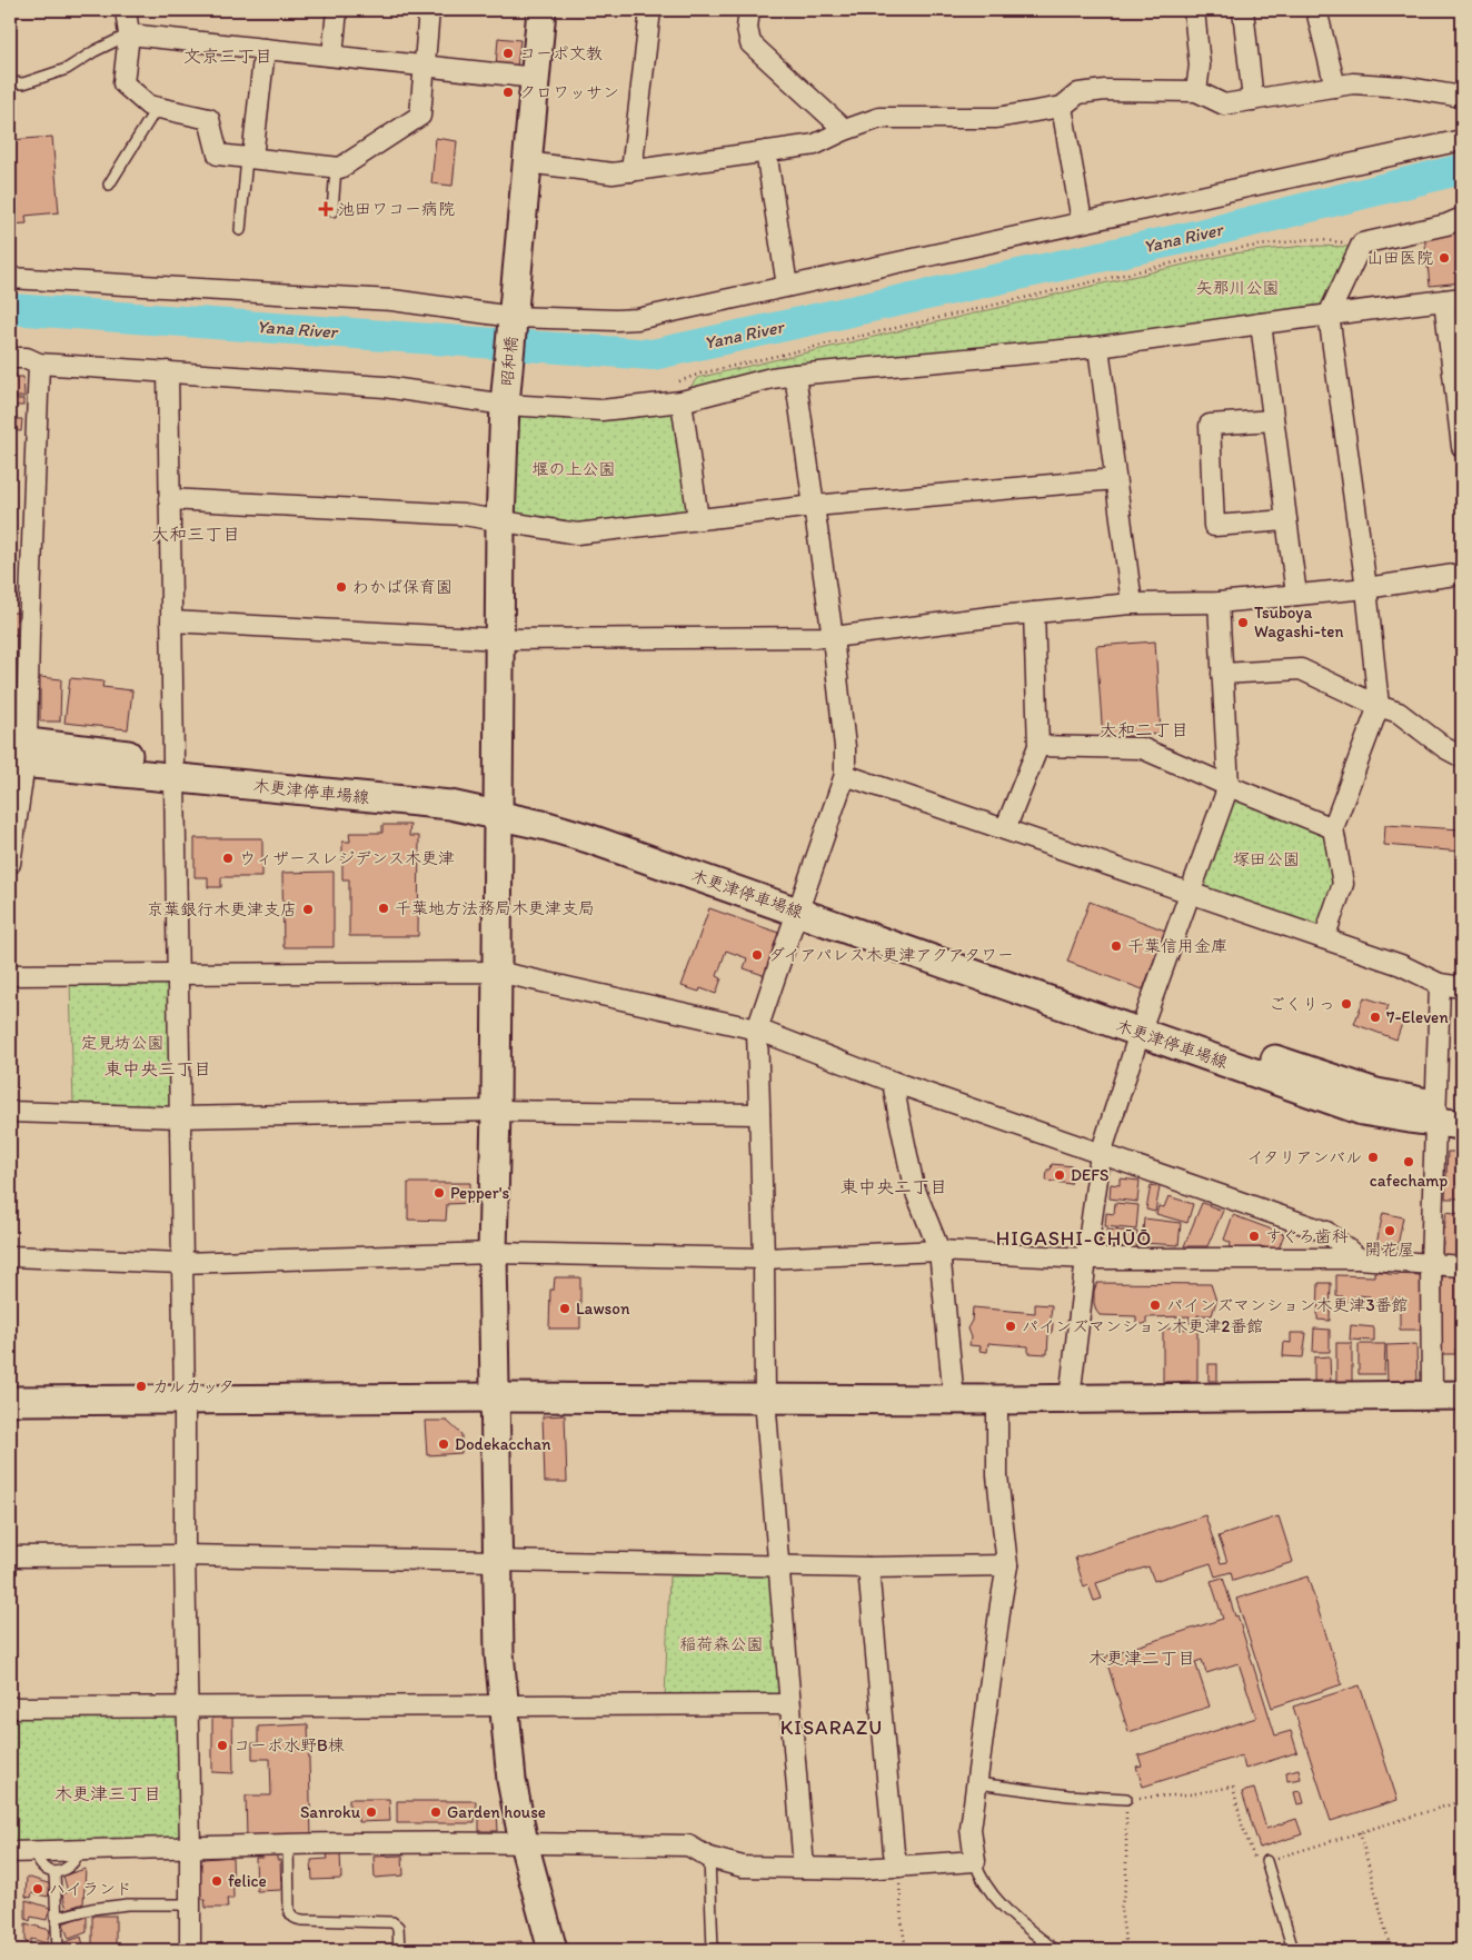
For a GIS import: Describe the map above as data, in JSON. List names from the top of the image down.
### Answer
{
  "streets": {
    "street": ["昭和橋", "木更津停車場線"]
  },
  "crossings": [
    ["昭和橋", "木更津停車場線"]
  ],
  "districts": [
    "文京三丁目",
    "大和三丁目",
    "大和二丁目",
    "東中央三丁目",
    "東中央二丁目",
    "HIGASHI-CHŪŌ",
    "木更津二丁目",
    "KISARAZU",
    "木更津三丁目"
  ],
  "water": ["Yana River"],
  "parks": [
    "矢那川公園",
    "堰の上公園",
    "塚田公園",
    "定見坊公園",
    "稲荷森公園"
  ],
  "places": {
    "other": [
      "コーポ文教",
      "クロワッサン",
      "山田医院",
      "わかば保育園",
      "Tsuboya Wagashi-ten",
      "ウィザースレジデンス木更津",
      "千葉地方法務局木更津支局",
      "京葉銀行木更津支店",
      "千葉信用金庫",
      "ダイアパレス木更津アクアタワー",
      "ごくりっ",
      "7-Eleven",
      "イタリアンバル",
      "cafechamp",
      "DEFS",
      "Pepper's",
      "開花屋",
      "すぐろ歯科",
      "パインズマンション木更津3番館",
      "Lawson",
      "パインズマンション木更津2番館",
      "カルカッタ",
      "Dodekacchan",
      "コーポ水野B棟",
      "Sanroku",
      "Garden house",
      "felice",
      "ハイランド"
    ],
    "health": ["池田ワコー病院"]
  }
}
